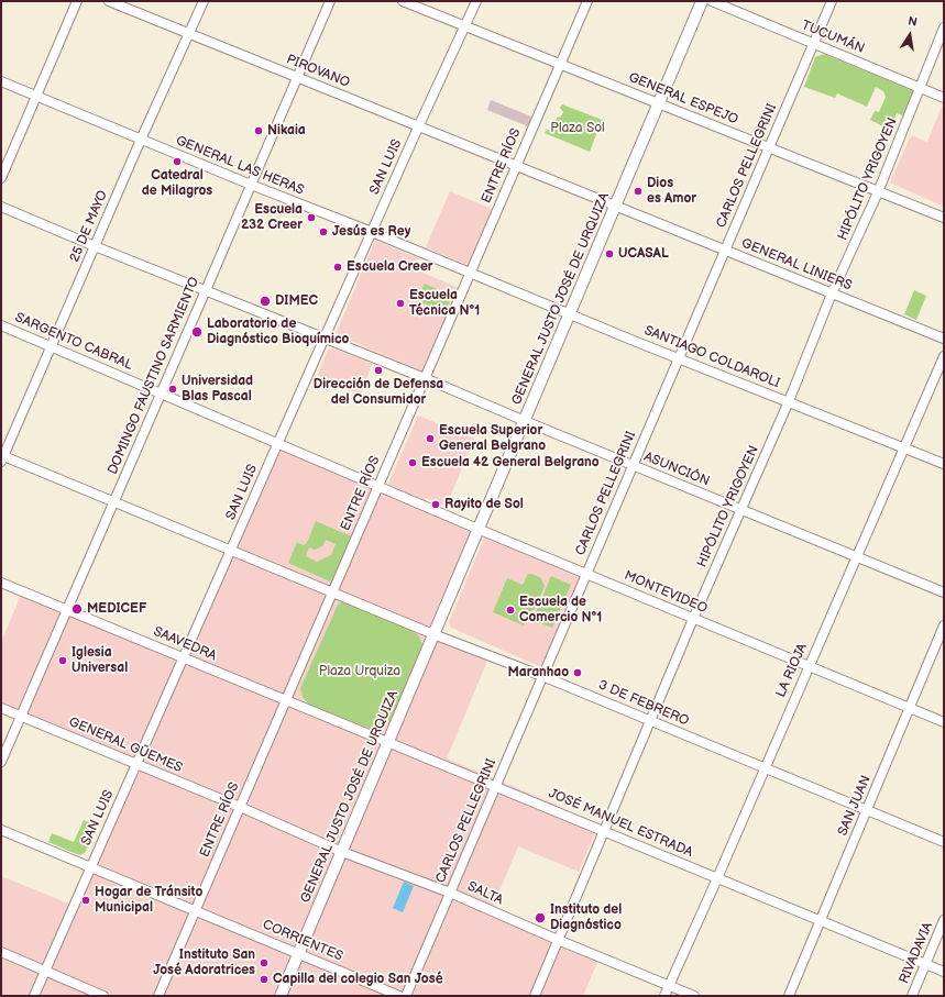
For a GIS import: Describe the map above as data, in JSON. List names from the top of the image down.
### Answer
{
  "streets": {
    "street": [
      "TUCUMÁN",
      "PIROVANO",
      "GENERAL ESPEJO",
      "GENERAL LAS HERAS",
      "ENTRE RÍOS",
      "CARLOS PELLEGRINI",
      "SAN LUIS",
      "HIPÓLITO YRIGOYEN",
      "25 DE MAYO",
      "GENERAL LINIERS",
      "GENERAL JUSTO JOSÉ DE URQUIZA",
      "SARGENTO CABRAL",
      "SANTIAGO COLDAROLI",
      "DOMINGO FAUSTINO SARMIENTO",
      "ASUNCIÓN",
      "MONTEVIDEO",
      "SAAVEDRA",
      "LA RIOJA",
      "3 DE FEBRERO",
      "GENERAL GÜEMES",
      "SAN JUAN",
      "JOSÉ MANUEL ESTRADA",
      "SALTA",
      "CORRIENTES",
      "RIVADAVIA"
    ]
  },
  "crossings": [
    ["TUCUMÁN", "CARLOS PELLEGRINI"],
    ["TUCUMÁN", "HIPÓLITO YRIGOYEN"],
    ["PIROVANO", "ENTRE RÍOS"],
    ["PIROVANO", "SAN LUIS"],
    ["PIROVANO", "25 DE MAYO"],
    ["PIROVANO", "GENERAL LINIERS"],
    ["PIROVANO", "DOMINGO FAUSTINO SARMIENTO"],
    ["GENERAL ESPEJO", "ENTRE RÍOS"],
    ["GENERAL ESPEJO", "CARLOS PELLEGRINI"],
    ["GENERAL ESPEJO", "SAN LUIS"],
    ["GENERAL ESPEJO", "HIPÓLITO YRIGOYEN"],
    ["GENERAL ESPEJO", "GENERAL JUSTO JOSÉ DE URQUIZA"],
    ["GENERAL LAS HERAS", "ENTRE RÍOS"],
    ["GENERAL LAS HERAS", "SAN LUIS"],
    ["GENERAL LAS HERAS", "25 DE MAYO"],
    ["GENERAL LAS HERAS", "SANTIAGO COLDAROLI"],
    ["GENERAL LAS HERAS", "DOMINGO FAUSTINO SARMIENTO"],
    ["ENTRE RÍOS", "GENERAL LINIERS"],
    ["ENTRE RÍOS", "SARGENTO CABRAL"],
    ["ENTRE RÍOS", "SANTIAGO COLDAROLI"],
    ["ENTRE RÍOS", "ASUNCIÓN"],
    ["ENTRE RÍOS", "MONTEVIDEO"],
    ["ENTRE RÍOS", "SAAVEDRA"],
    ["ENTRE RÍOS", "3 DE FEBRERO"],
    ["ENTRE RÍOS", "GENERAL GÜEMES"],
    ["ENTRE RÍOS", "JOSÉ MANUEL ESTRADA"],
    ["ENTRE RÍOS", "SALTA"],
    ["ENTRE RÍOS", "CORRIENTES"],
    ["CARLOS PELLEGRINI", "GENERAL LINIERS"],
    ["CARLOS PELLEGRINI", "SANTIAGO COLDAROLI"],
    ["CARLOS PELLEGRINI", "ASUNCIÓN"],
    ["CARLOS PELLEGRINI", "MONTEVIDEO"],
    ["CARLOS PELLEGRINI", "3 DE FEBRERO"],
    ["CARLOS PELLEGRINI", "JOSÉ MANUEL ESTRADA"],
    ["CARLOS PELLEGRINI", "SALTA"],
    ["SAN LUIS", "SARGENTO CABRAL"],
    ["SAN LUIS", "ASUNCIÓN"],
    ["SAN LUIS", "SAAVEDRA"],
    ["SAN LUIS", "3 DE FEBRERO"],
    ["SAN LUIS", "GENERAL GÜEMES"],
    ["SAN LUIS", "CORRIENTES"],
    ["HIPÓLITO YRIGOYEN", "GENERAL LINIERS"],
    ["HIPÓLITO YRIGOYEN", "SANTIAGO COLDAROLI"],
    ["HIPÓLITO YRIGOYEN", "ASUNCIÓN"],
    ["HIPÓLITO YRIGOYEN", "MONTEVIDEO"],
    ["HIPÓLITO YRIGOYEN", "3 DE FEBRERO"],
    ["HIPÓLITO YRIGOYEN", "JOSÉ MANUEL ESTRADA"],
    ["HIPÓLITO YRIGOYEN", "SALTA"],
    ["25 DE MAYO", "SARGENTO CABRAL"],
    ["25 DE MAYO", "ASUNCIÓN"],
    ["25 DE MAYO", "3 DE FEBRERO"],
    ["GENERAL LINIERS", "GENERAL JUSTO JOSÉ DE URQUIZA"],
    ["GENERAL JUSTO JOSÉ DE URQUIZA", "SANTIAGO COLDAROLI"],
    ["GENERAL JUSTO JOSÉ DE URQUIZA", "ASUNCIÓN"],
    ["GENERAL JUSTO JOSÉ DE URQUIZA", "MONTEVIDEO"],
    ["GENERAL JUSTO JOSÉ DE URQUIZA", "3 DE FEBRERO"],
    ["GENERAL JUSTO JOSÉ DE URQUIZA", "JOSÉ MANUEL ESTRADA"],
    ["GENERAL JUSTO JOSÉ DE URQUIZA", "SALTA"],
    ["GENERAL JUSTO JOSÉ DE URQUIZA", "CORRIENTES"],
    ["SARGENTO CABRAL", "DOMINGO FAUSTINO SARMIENTO"],
    ["SARGENTO CABRAL", "MONTEVIDEO"],
    ["SANTIAGO COLDAROLI", "LA RIOJA"],
    ["DOMINGO FAUSTINO SARMIENTO", "ASUNCIÓN"],
    ["DOMINGO FAUSTINO SARMIENTO", "SAAVEDRA"],
    ["DOMINGO FAUSTINO SARMIENTO", "3 DE FEBRERO"],
    ["DOMINGO FAUSTINO SARMIENTO", "GENERAL GÜEMES"],
    ["ASUNCIÓN", "LA RIOJA"],
    ["MONTEVIDEO", "LA RIOJA"],
    ["MONTEVIDEO", "SAN JUAN"],
    ["SAAVEDRA", "JOSÉ MANUEL ESTRADA"],
    ["LA RIOJA", "3 DE FEBRERO"],
    ["LA RIOJA", "JOSÉ MANUEL ESTRADA"],
    ["LA RIOJA", "SALTA"],
    ["3 DE FEBRERO", "SAN JUAN"],
    ["GENERAL GÜEMES", "SALTA"],
    ["SAN JUAN", "JOSÉ MANUEL ESTRADA"],
    ["JOSÉ MANUEL ESTRADA", "RIVADAVIA"]
  ],
  "parks": ["Plaza Sol", "Plaza Urquiza"],
  "places": [
    "Nikaia",
    "Catedral de Milagros",
    "Dios es Amor",
    "Escuela 232 Creer",
    "Jesús es Rey",
    "UCASAL",
    "Escuela Creer",
    "DIMEC",
    "Escuela Técnica Nº1",
    "Laboratorio de Diagnóstico Bioquímico",
    "Dirección de Defensa del Consumidor",
    "Universidad Blas Pascal",
    "Escuela Superior General Belgrano",
    "Escuela 42 General Belgrano",
    "Rayito de Sol",
    "MEDICEF",
    "Escuela de Comercio Nº1",
    "Iglesia Universal",
    "Maranhao",
    "Hogar de Tránsito Municipal",
    "Instituto del Diagnóstico",
    "Instituto San José Adoratrices",
    "Capilla del colegio San José"
  ],
  "north": "top"
}
